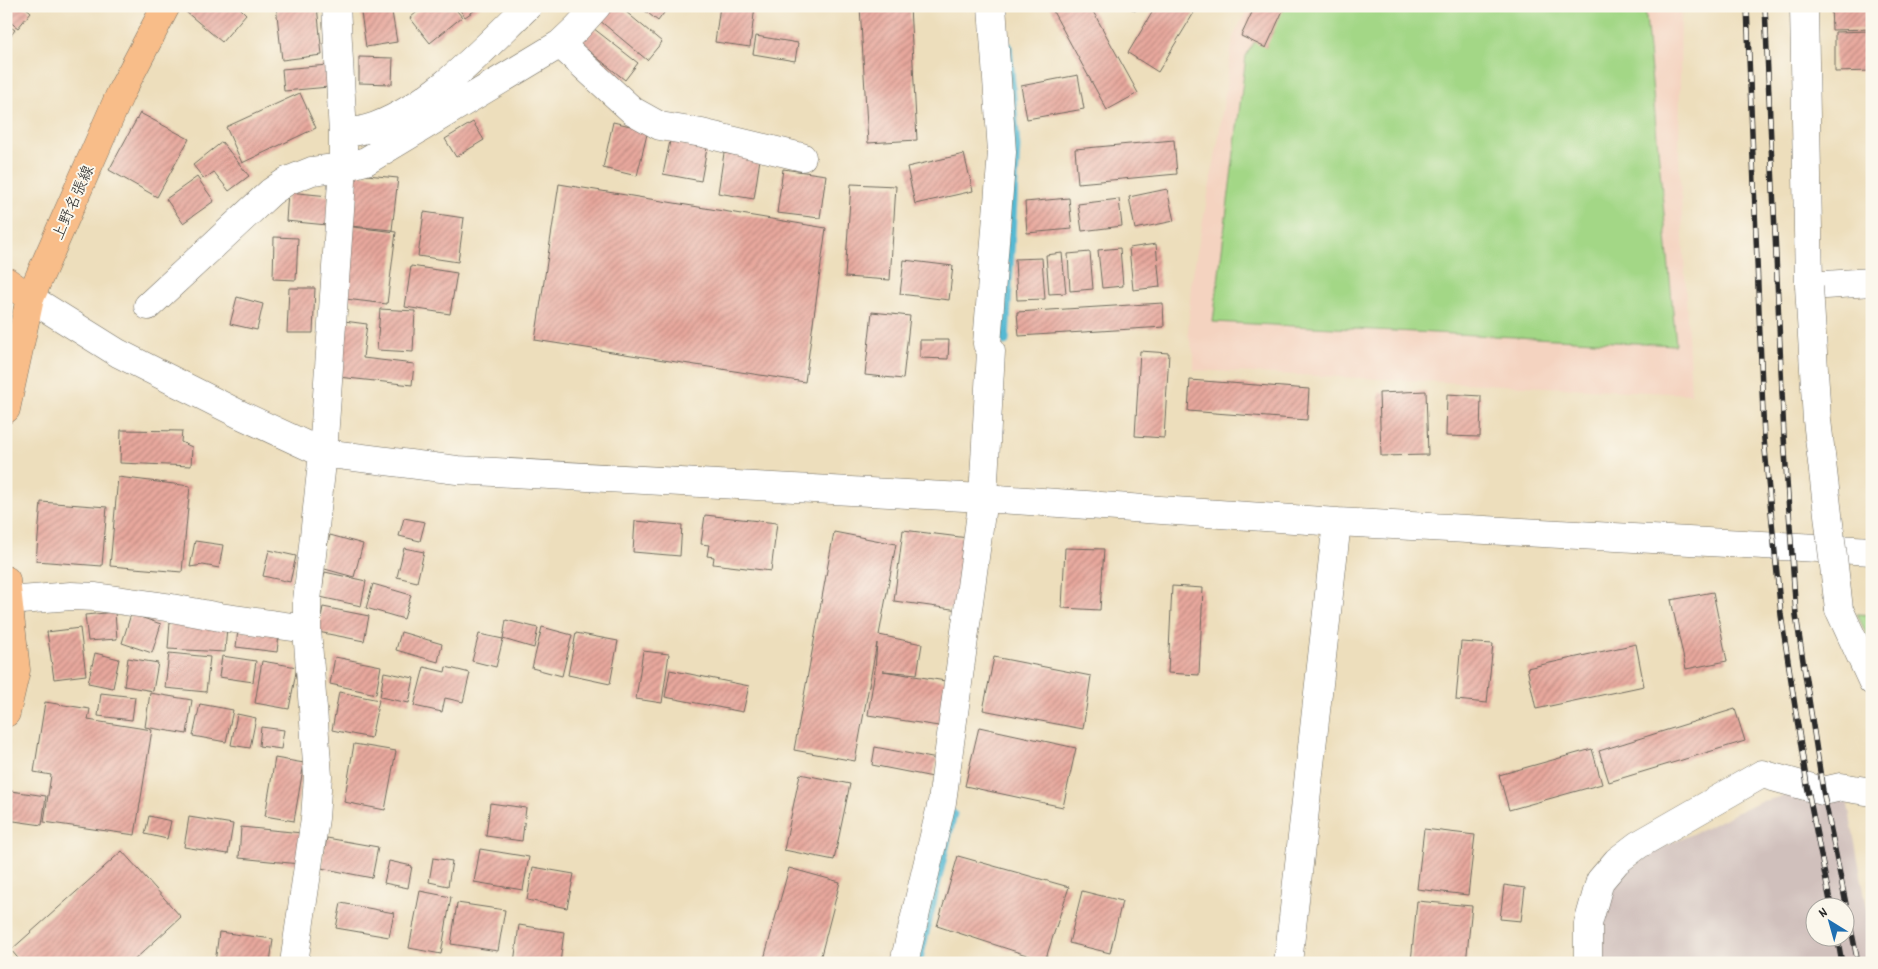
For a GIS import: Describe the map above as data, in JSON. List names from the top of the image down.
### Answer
{
  "streets": {
    "main road": ["上野名張線"]
  },
  "north": "top left"
}
